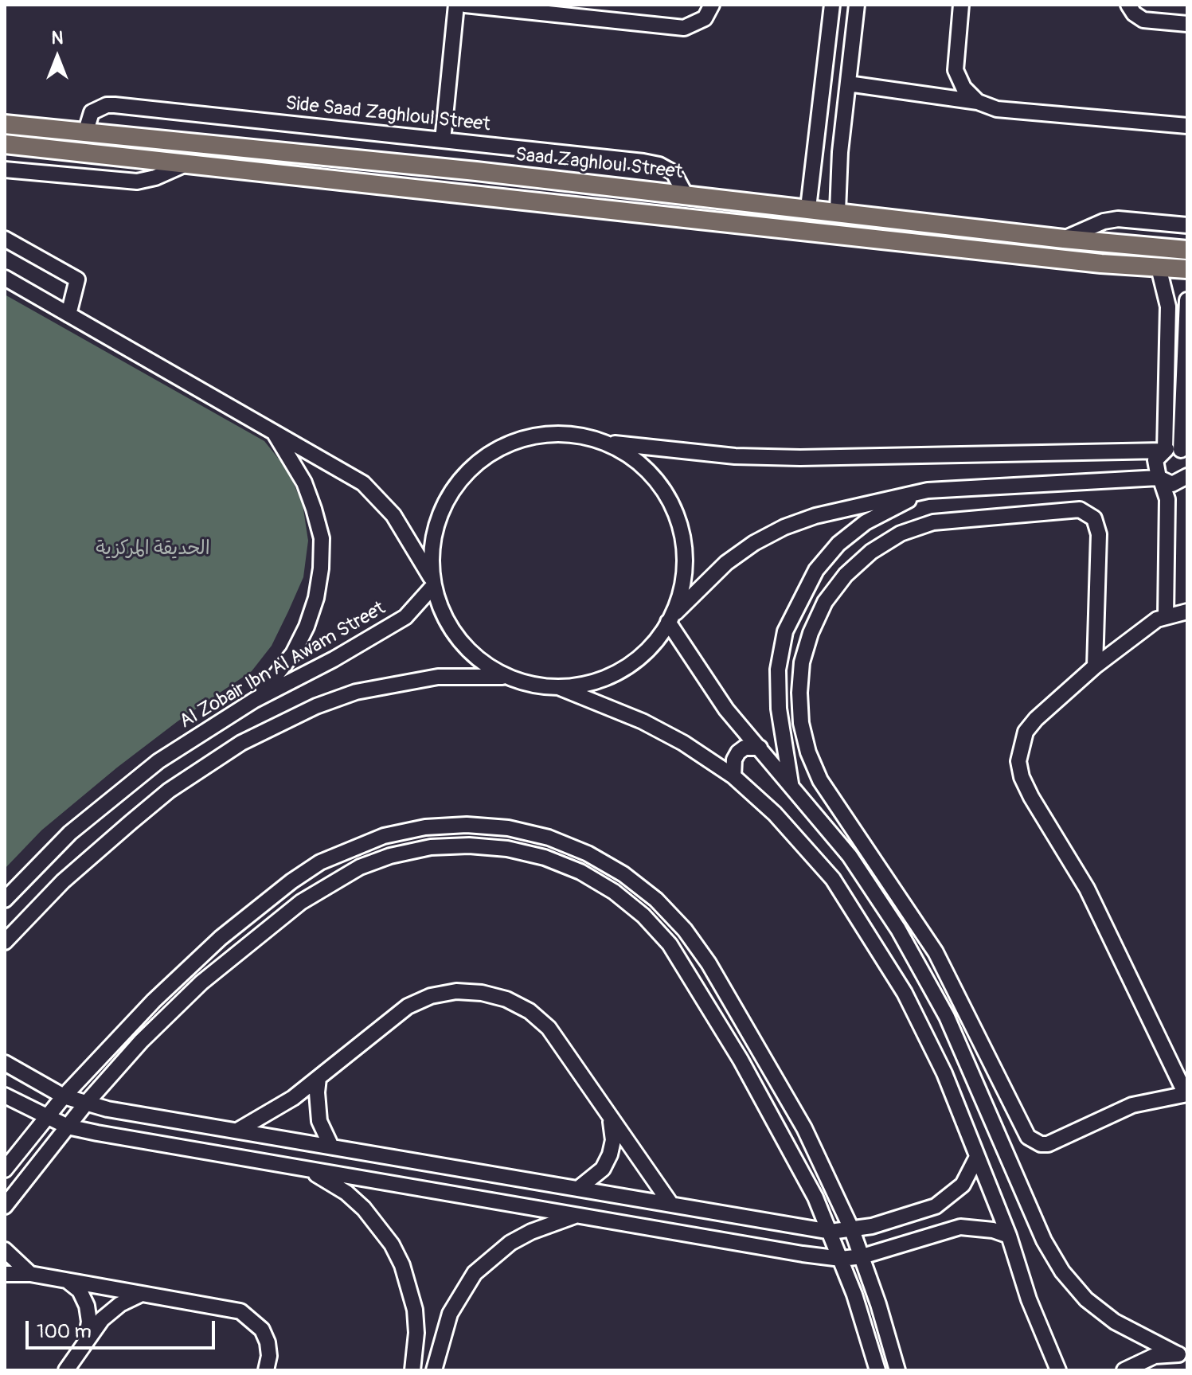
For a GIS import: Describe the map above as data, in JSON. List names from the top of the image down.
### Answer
{
  "streets": {
    "main road": ["Saad Zaghloul Street"],
    "street": ["Side Saad Zaghloul Street", "Al Zobair Ibn Al Awam Street"]
  },
  "crossings": [
    ["Side Saad Zaghloul Street", "Saad Zaghloul Street"]
  ],
  "parks": ["الحديقة المركزية"],
  "scale_bar": "100 m",
  "north": "top"
}
